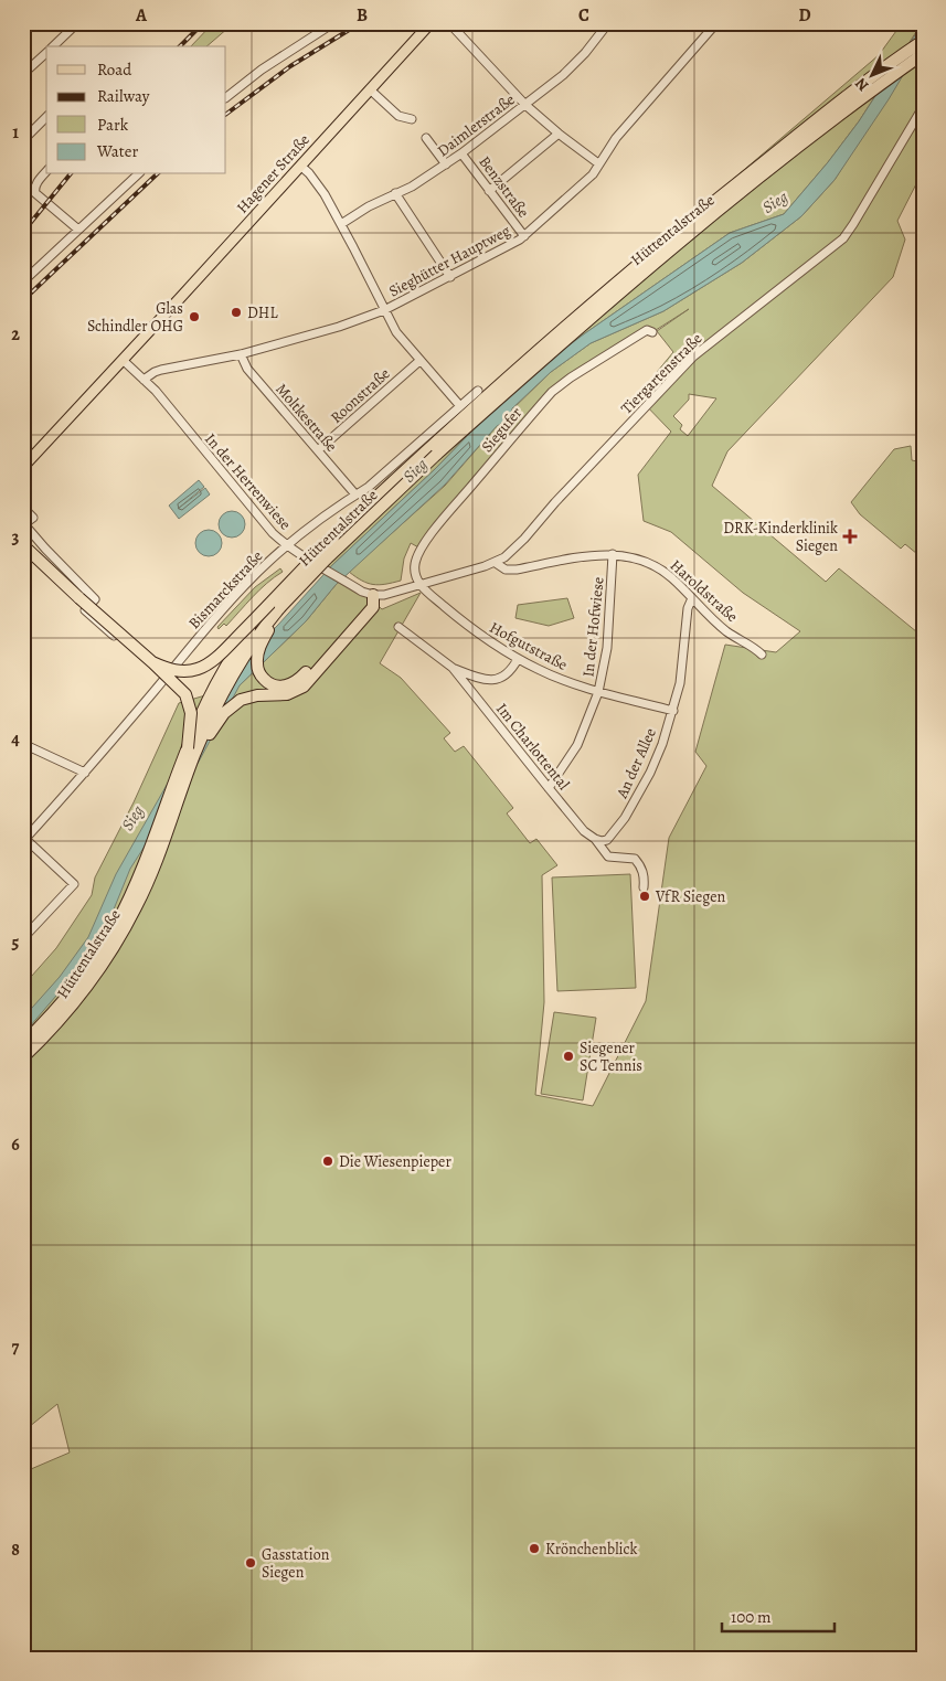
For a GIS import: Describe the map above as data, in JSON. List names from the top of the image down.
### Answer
{
  "streets": {
    "highway": ["Hüttentalstraße"],
    "main road": ["Hagener Straße"],
    "street": [
      "Daimlerstraße",
      "Benzstraße",
      "Sieghütter Hauptweg",
      "Tiergartenstraße",
      "Roonstraße",
      "Moltkestraße",
      "Siegufer",
      "In der Herrenwiese",
      "Bismarckstraße",
      "Haroldstraße",
      "In der Hofwiese",
      "Hofgutstraße",
      "Im Charlottental",
      "An der Allee"
    ]
  },
  "crossings": [
    ["Daimlerstraße", "Benzstraße"],
    ["Hagener Straße", "In der Herrenwiese"],
    ["Benzstraße", "Sieghütter Hauptweg"],
    ["Sieghütter Hauptweg", "Moltkestraße"],
    ["Sieghütter Hauptweg", "In der Herrenwiese"],
    ["Tiergartenstraße", "Siegufer"],
    ["Tiergartenstraße", "In der Herrenwiese"],
    ["Tiergartenstraße", "Haroldstraße"],
    ["Tiergartenstraße", "Hofgutstraße"],
    ["Roonstraße", "Moltkestraße"],
    ["Moltkestraße", "Bismarckstraße"],
    ["Siegufer", "Hofgutstraße"],
    ["In der Herrenwiese", "Bismarckstraße"],
    ["Haroldstraße", "In der Hofwiese"],
    ["Haroldstraße", "An der Allee"],
    ["In der Hofwiese", "Hofgutstraße"],
    ["In der Hofwiese", "Im Charlottental"],
    ["Hofgutstraße", "Im Charlottental"],
    ["Hofgutstraße", "An der Allee"],
    ["Im Charlottental", "An der Allee"]
  ],
  "water": ["Sieg"],
  "places": {
    "other": [
      "DHL",
      "Glas Schindler OHG",
      "VfR Siegen",
      "Siegener SC Tennis",
      "Die Wiesenpieper",
      "Krönchenblick",
      "Gasstation Siegen"
    ],
    "health": ["DRK-Kinderklinik Siegen"]
  },
  "legend": [
    "Road",
    "Railway",
    "Park",
    "Water"
  ],
  "scale_bar": "100 m",
  "north": "bottom left",
  "grid": {
    "columns": [
      "A",
      "B",
      "C",
      "D"
    ],
    "rows": [
      "1",
      "2",
      "3",
      "4",
      "5",
      "6",
      "7",
      "8"
    ]
  }
}
